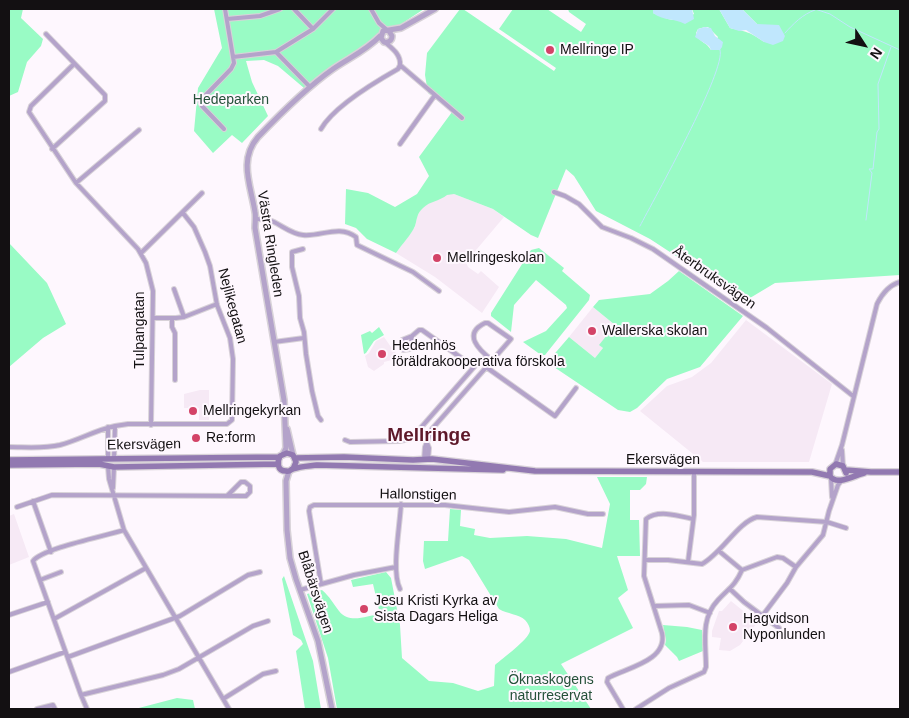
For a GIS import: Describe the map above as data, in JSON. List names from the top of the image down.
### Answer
{
  "streets": {
    "main road": ["Ekersvägen"],
    "street": [
      "Västra Ringleden",
      "Återbruksvägen",
      "Nejlikegatan",
      "Tulpangatan",
      "Hallonstigen",
      "Blåbärsvägen"
    ]
  },
  "crossings": [
    ["Västra Ringleden", "Ekersvägen"],
    ["Västra Ringleden", "Blåbärsvägen"],
    ["Nejlikegatan", "Tulpangatan"],
    ["Ekersvägen", "Blåbärsvägen"]
  ],
  "districts": ["Mellringe"],
  "parks": ["Hedeparken", "Öknaskogens naturreservat"],
  "places": [
    "Mellringe IP",
    "Mellringeskolan",
    "Wallerska skolan",
    "Hedenhös föräldrakooperativa förskola",
    "Mellringekyrkan",
    "Re:form",
    "Jesu Kristi Kyrka av Sista Dagars Heliga",
    "Hagvidson Nyponlunden"
  ],
  "north": "bottom right"
}
